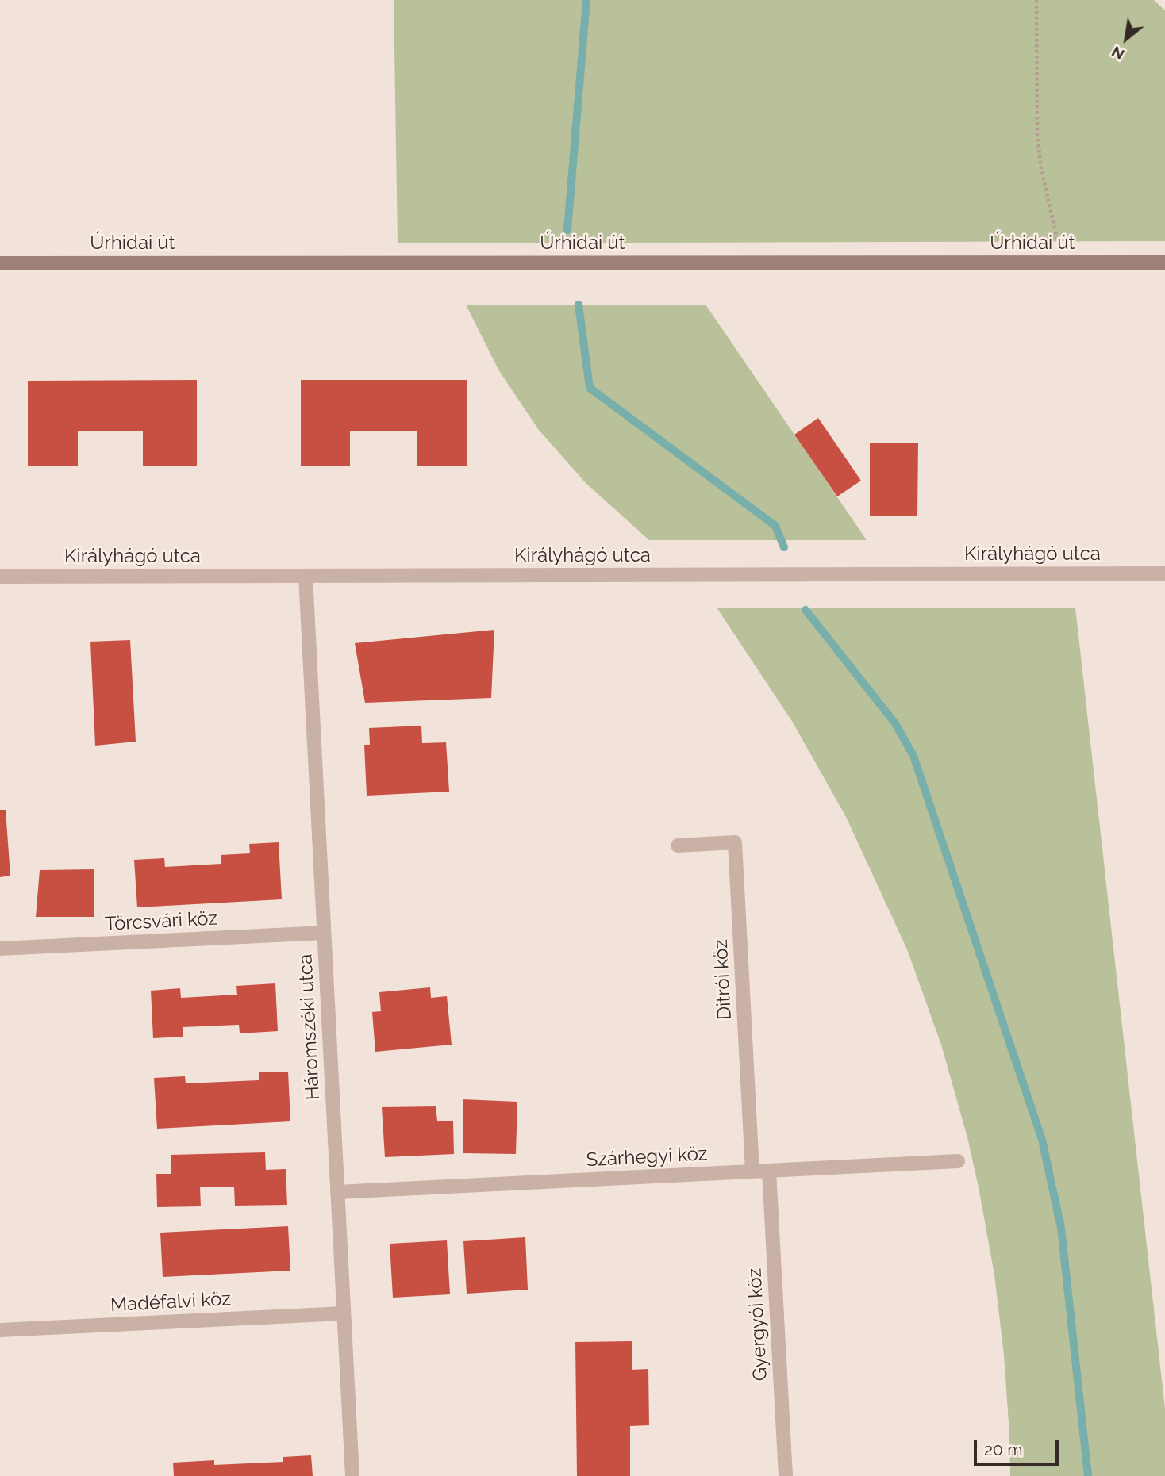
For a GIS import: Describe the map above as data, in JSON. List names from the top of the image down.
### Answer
{
  "streets": {
    "main road": ["Úrhidai út"],
    "street": [
      "Királyhágó utca",
      "Törcsvári köz",
      "Ditrói köz",
      "Háromszéki utca",
      "Szárhegyi köz",
      "Madéfalvi köz",
      "Gyergyói köz"
    ]
  },
  "crossings": [
    ["Királyhágó utca", "Háromszéki utca"],
    ["Törcsvári köz", "Háromszéki utca"],
    ["Ditrói köz", "Szárhegyi köz"],
    ["Háromszéki utca", "Szárhegyi köz"],
    ["Háromszéki utca", "Madéfalvi köz"],
    ["Szárhegyi köz", "Gyergyói köz"]
  ],
  "scale_bar": "20 m",
  "north": "bottom left"
}
